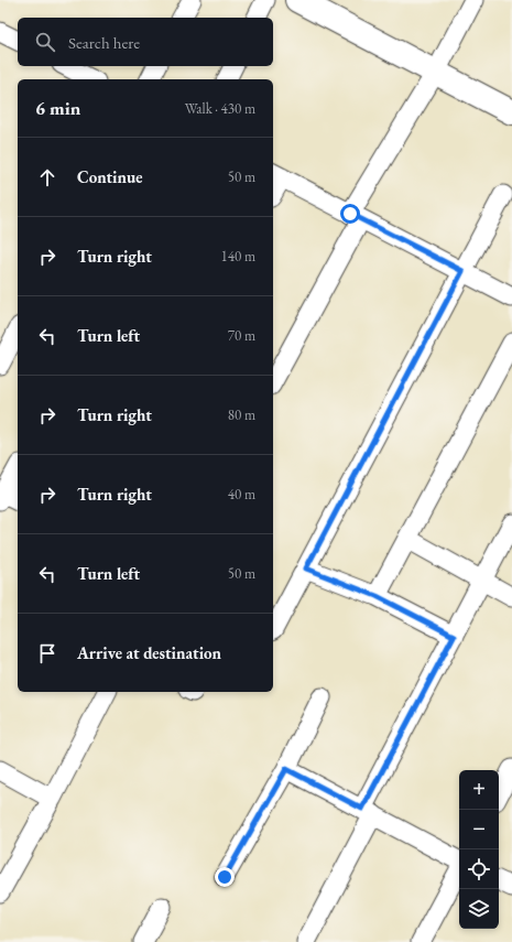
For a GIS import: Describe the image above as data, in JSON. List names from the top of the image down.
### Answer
{
  "page": {
    "search": "Search here",
    "heading": ["6 min", "Walk · 430 m"],
    "list": [
      ["Continue", "50 m"],
      ["Turn right", "140 m"],
      ["Turn left", "70 m"],
      ["Turn right", "80 m"],
      ["Turn right", "40 m"],
      ["Turn left", "50 m"],
      "Arrive at destination"
    ],
    "map_buttons": ["+", "−"]
  }
}
